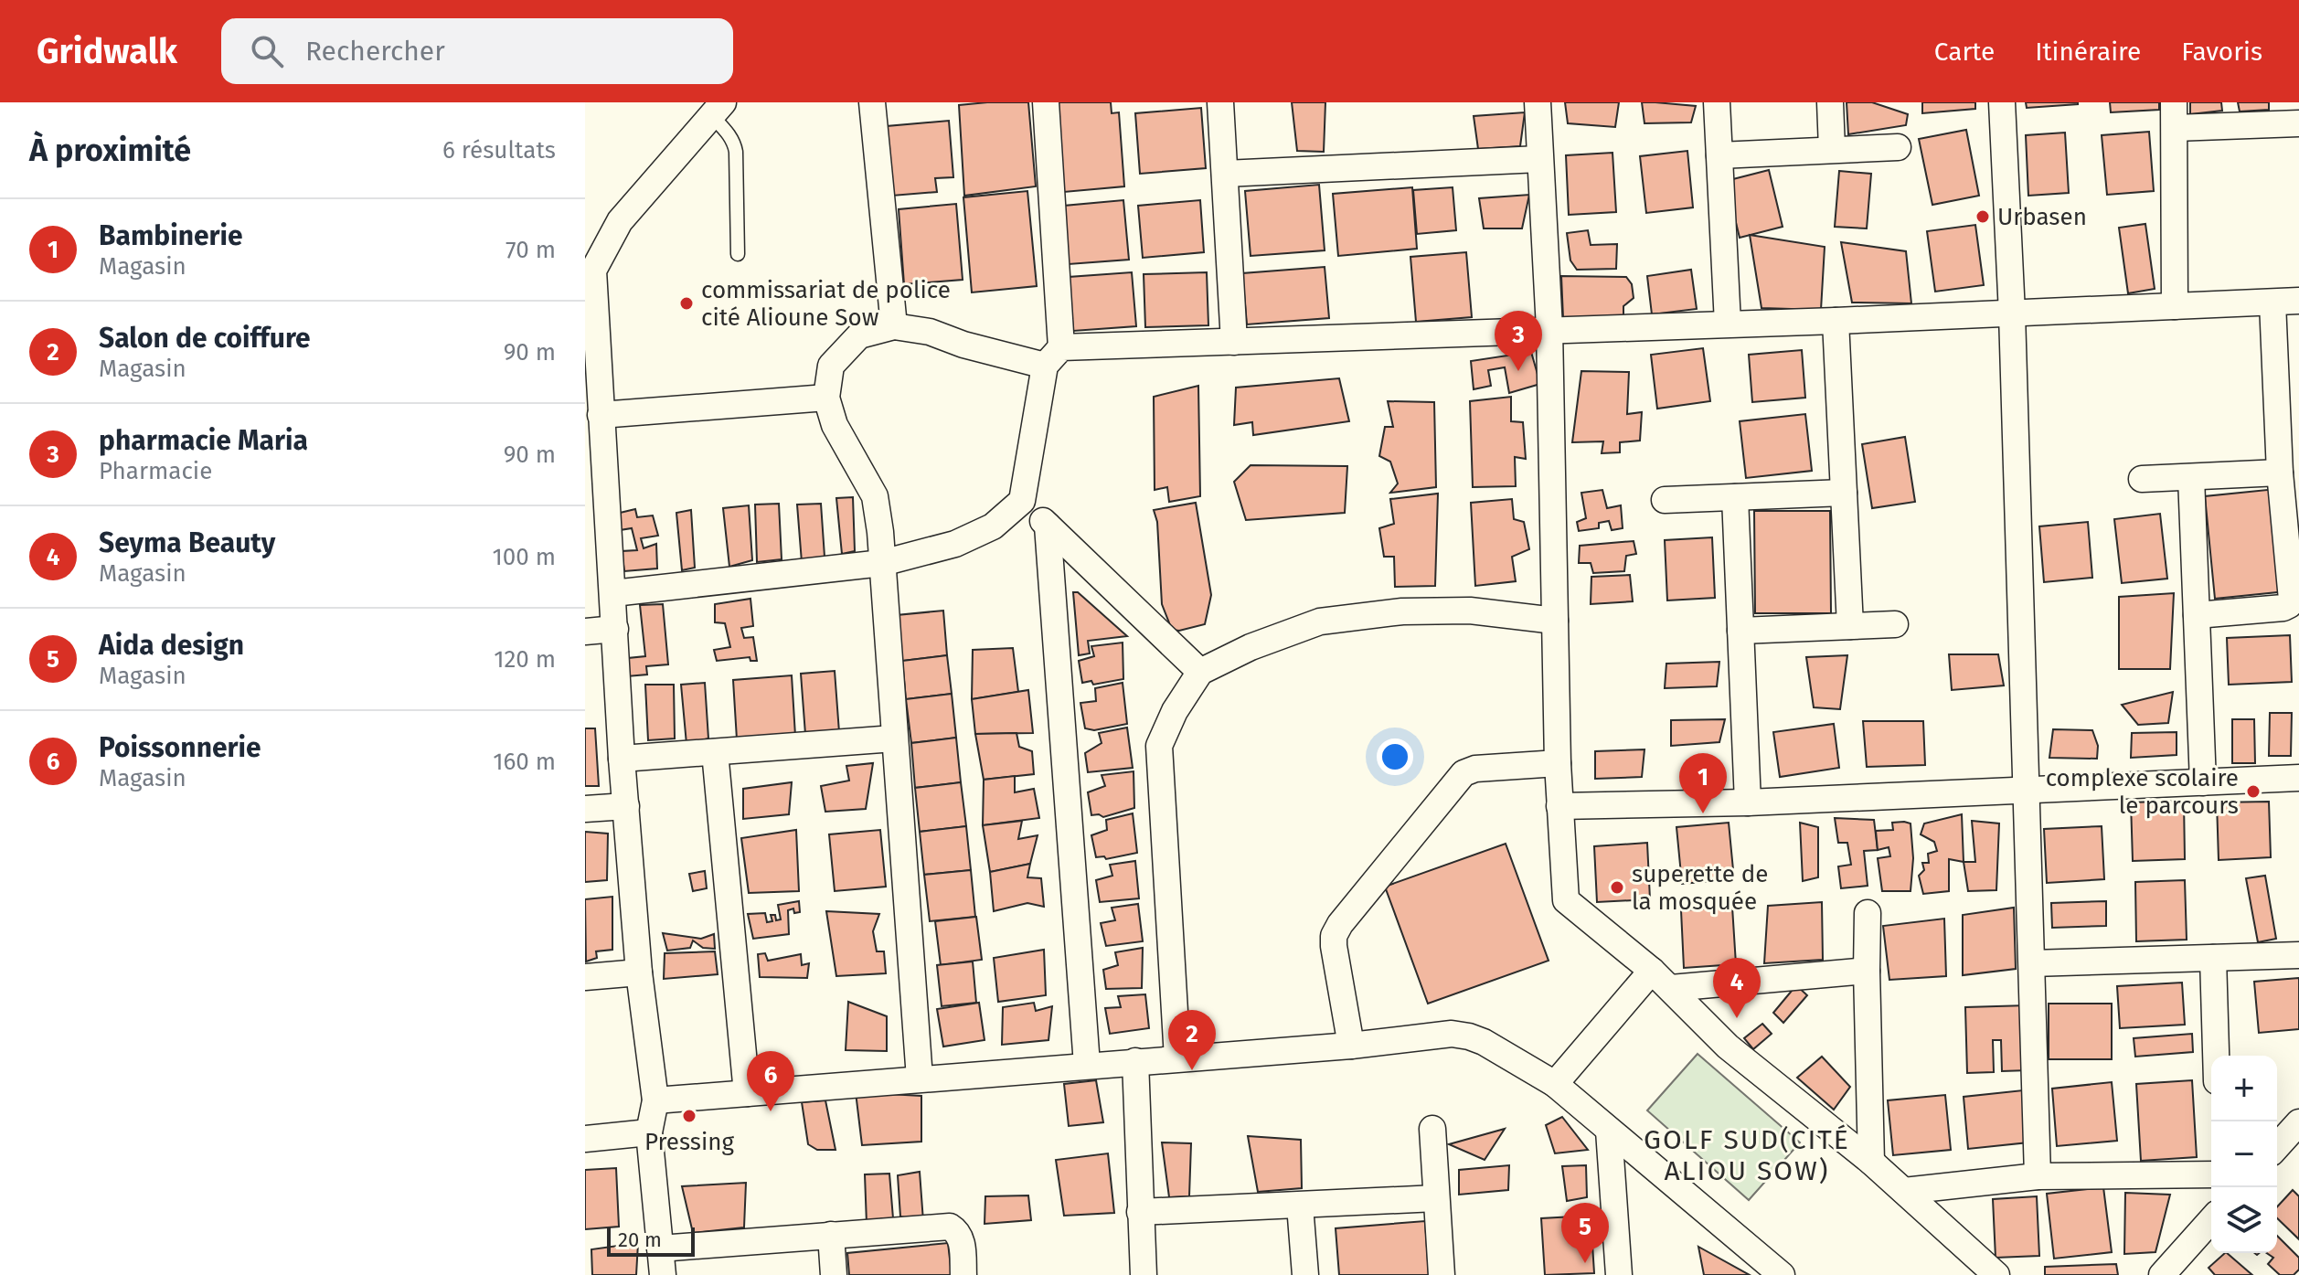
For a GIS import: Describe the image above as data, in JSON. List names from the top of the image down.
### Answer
{
  "districts": ["GOLF SUD(CITÉ ALIOU SOW)"],
  "places": [
    "Urbasen",
    "commissariat de police cité Alioune Sow",
    "complexe scolaire le parcours",
    "superette de la mosquée",
    "Pressing"
  ],
  "scale_bar": "20 m",
  "page": {
    "header": "Gridwalk",
    "search": "Rechercher",
    "nav": ["Carte", "Itinéraire", "Favoris"],
    "heading": ["À proximité", "6 résultats"],
    "list": [
      {
        "mark": "1",
        "name": "Bambinerie",
        "note": "Magasin",
        "value": "70 m"
      },
      {
        "mark": "2",
        "name": "Salon de coiffure",
        "note": "Magasin",
        "value": "90 m"
      },
      {
        "mark": "3",
        "name": "pharmacie Maria",
        "note": "Pharmacie",
        "value": "90 m"
      },
      {
        "mark": "4",
        "name": "Seyma Beauty",
        "note": "Magasin",
        "value": "100 m"
      },
      {
        "mark": "5",
        "name": "Aida design",
        "note": "Magasin",
        "value": "120 m"
      },
      {
        "mark": "6",
        "name": "Poissonnerie",
        "note": "Magasin",
        "value": "160 m"
      }
    ],
    "pins": [
      "3",
      "1",
      "4",
      "2",
      "6",
      "5"
    ],
    "map_buttons": ["+", "−"],
    "scale": "20 m"
  }
}
